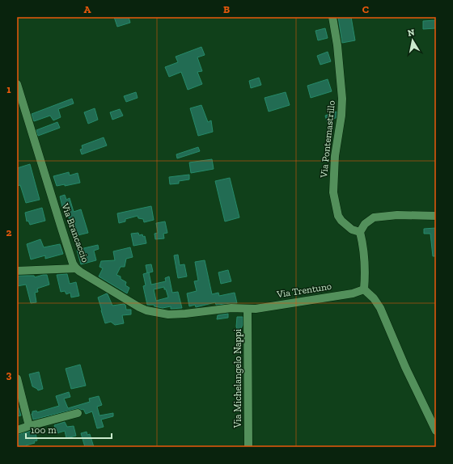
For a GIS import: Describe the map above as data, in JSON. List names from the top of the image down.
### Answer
{
  "streets": {
    "street": [
      "Via Pontemastrillo",
      "Via Brancaccio",
      "Via Trentuno",
      "Via Michelangelo Nappi"
    ]
  },
  "crossings": [
    ["Via Brancaccio", "Via Trentuno"],
    ["Via Brancaccio", "Via Michelangelo Nappi"],
    ["Via Trentuno", "Via Michelangelo Nappi"]
  ],
  "scale_bar": "100 m",
  "north": "top",
  "grid": {
    "columns": ["A", "B", "C"],
    "rows": ["1", "2", "3"]
  }
}
